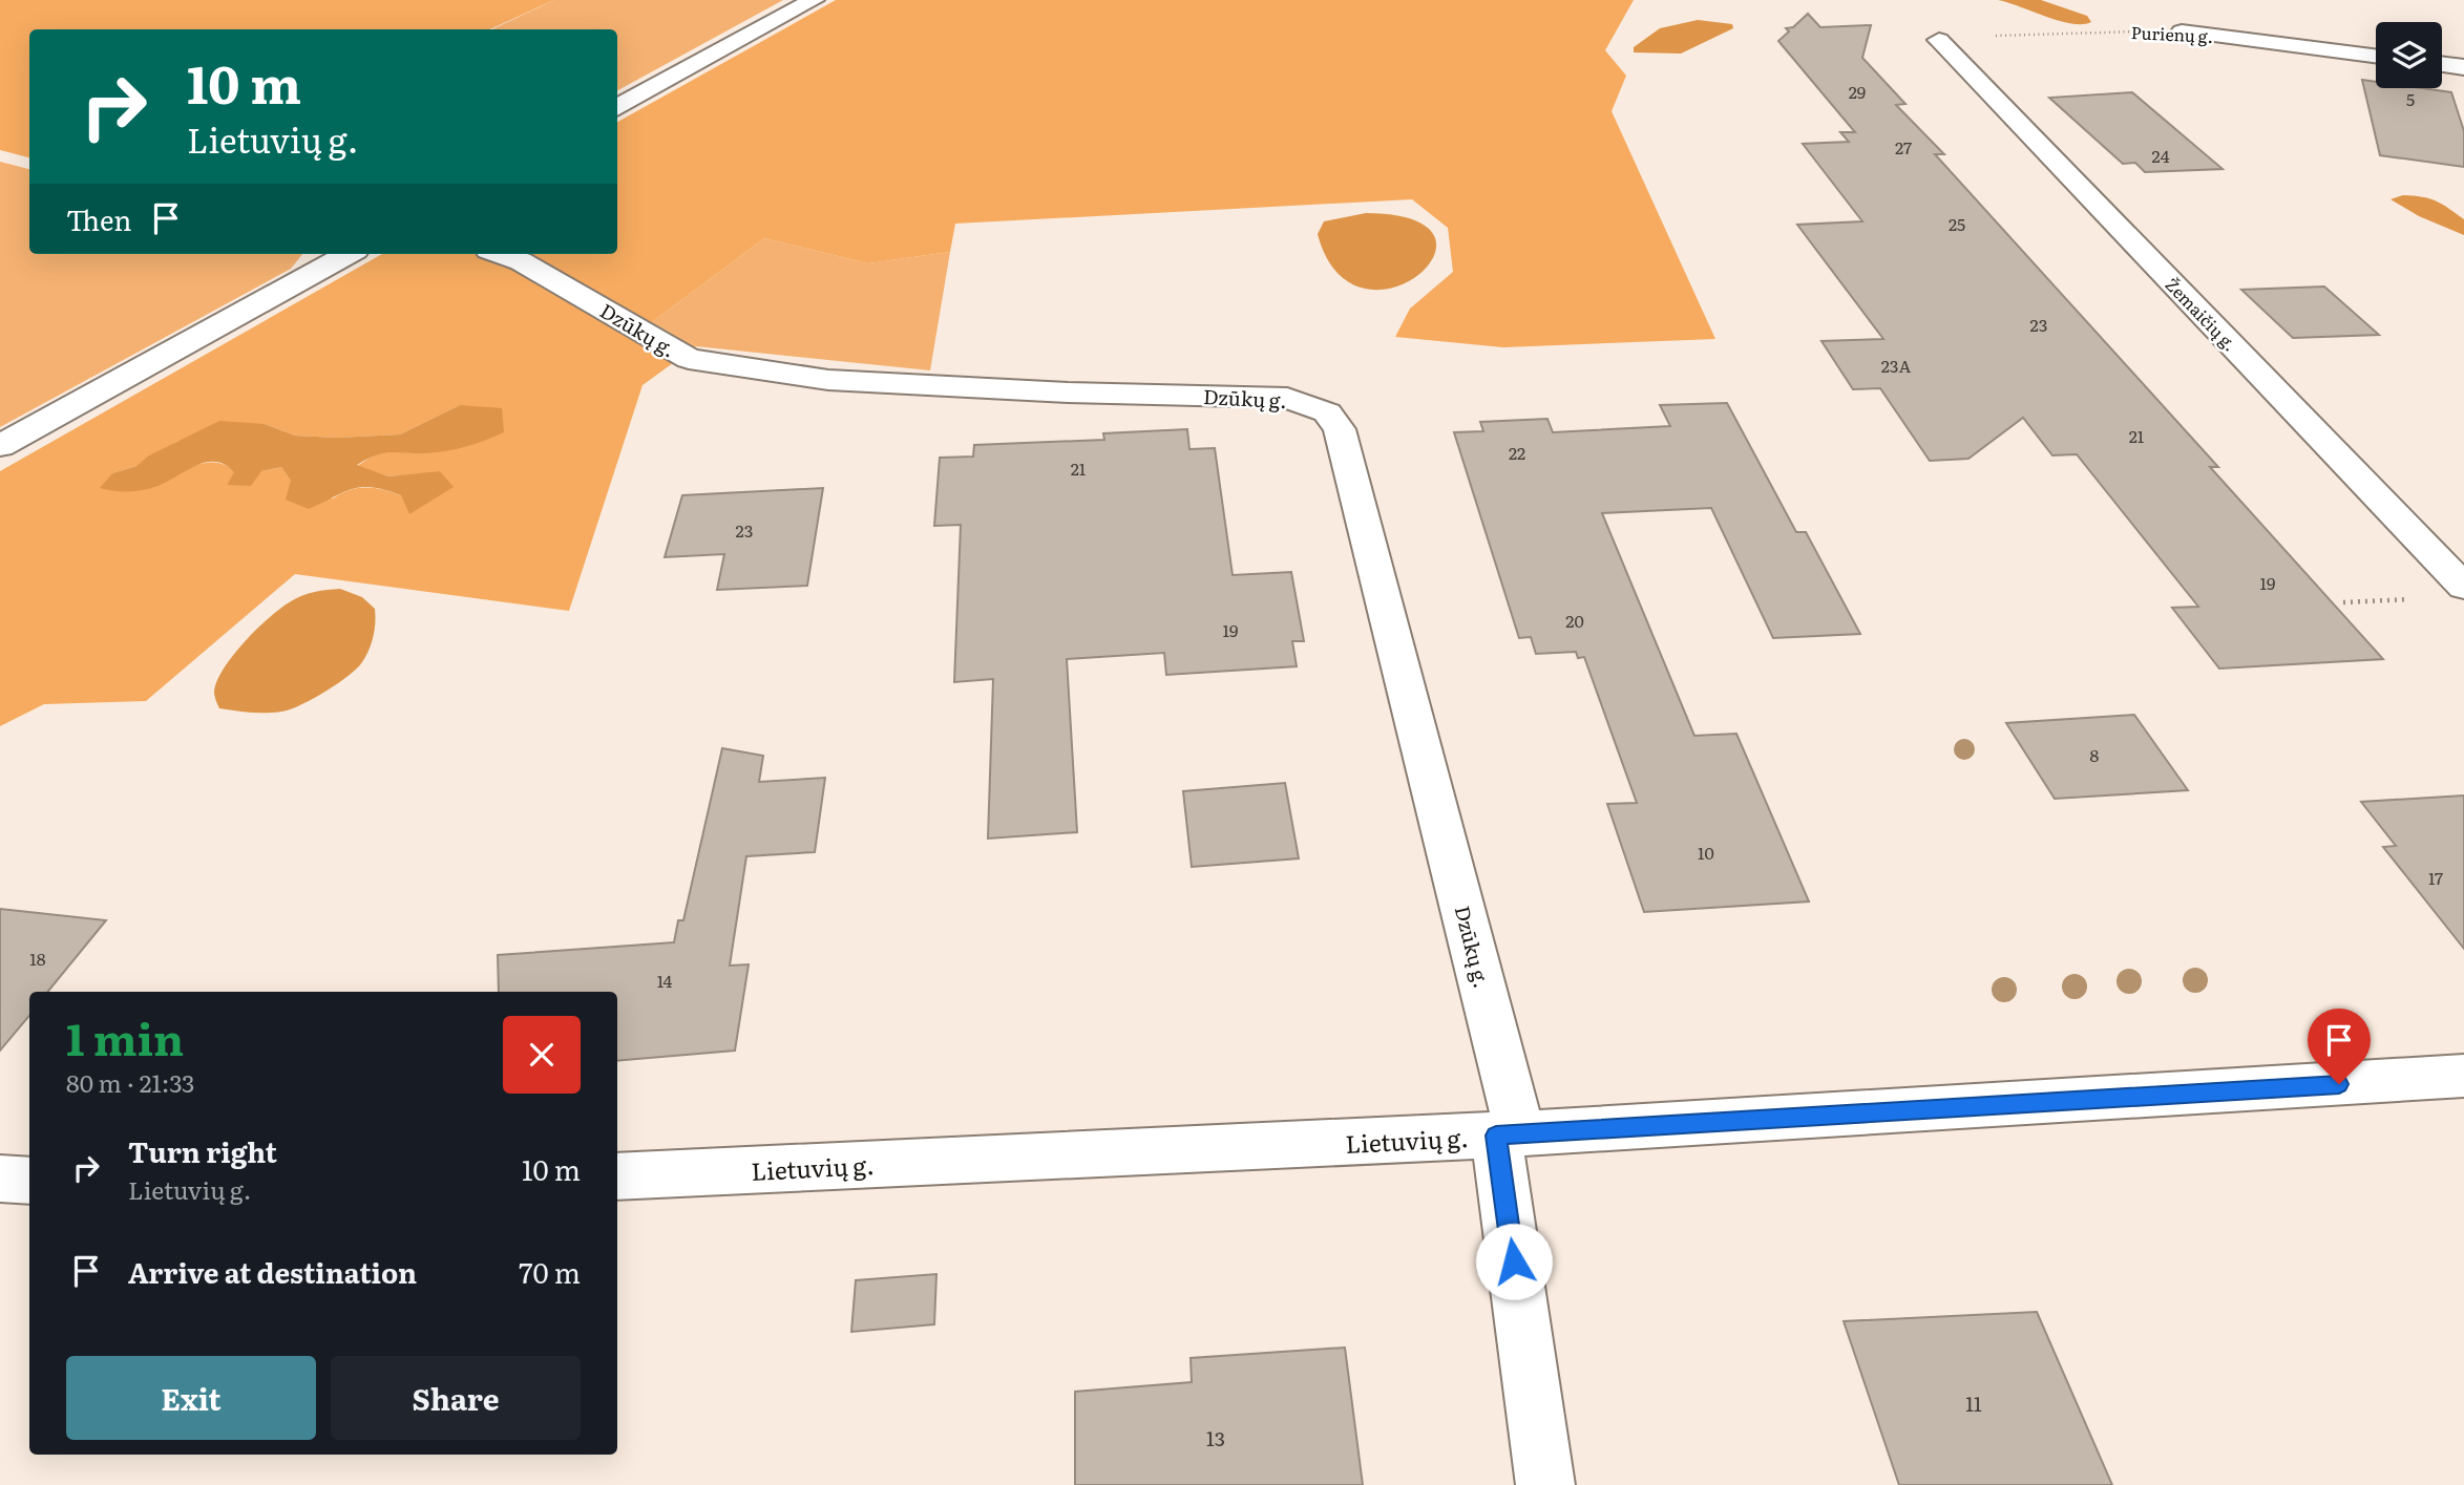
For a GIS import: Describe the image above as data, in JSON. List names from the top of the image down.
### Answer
{
  "streets": {
    "street": [
      "Purienų g.",
      "Žemaičių g.",
      "Dzūkų g.",
      "Lietuvių g."
    ]
  },
  "crossings": [
    ["Dzūkų g.", "Lietuvių g."]
  ],
  "house_numbers": [
    "29",
    "5",
    "27",
    "24",
    "25",
    "23",
    "23A",
    "21",
    "22",
    "21",
    "23",
    "19",
    "20",
    "19",
    "8",
    "10",
    "17",
    "18",
    "14",
    "11",
    "13"
  ],
  "page": {
    "turn": ["10 m", "Lietuvių g."],
    "then": "Then",
    "heading": ["1 min", "80 m · 21:33"],
    "list": [
      {
        "name": "Turn right",
        "note": "Lietuvių g.",
        "value": "10 m"
      },
      {
        "name": "Arrive at destination",
        "value": "70 m"
      }
    ],
    "buttons": ["Exit", "Share"]
  }
}
